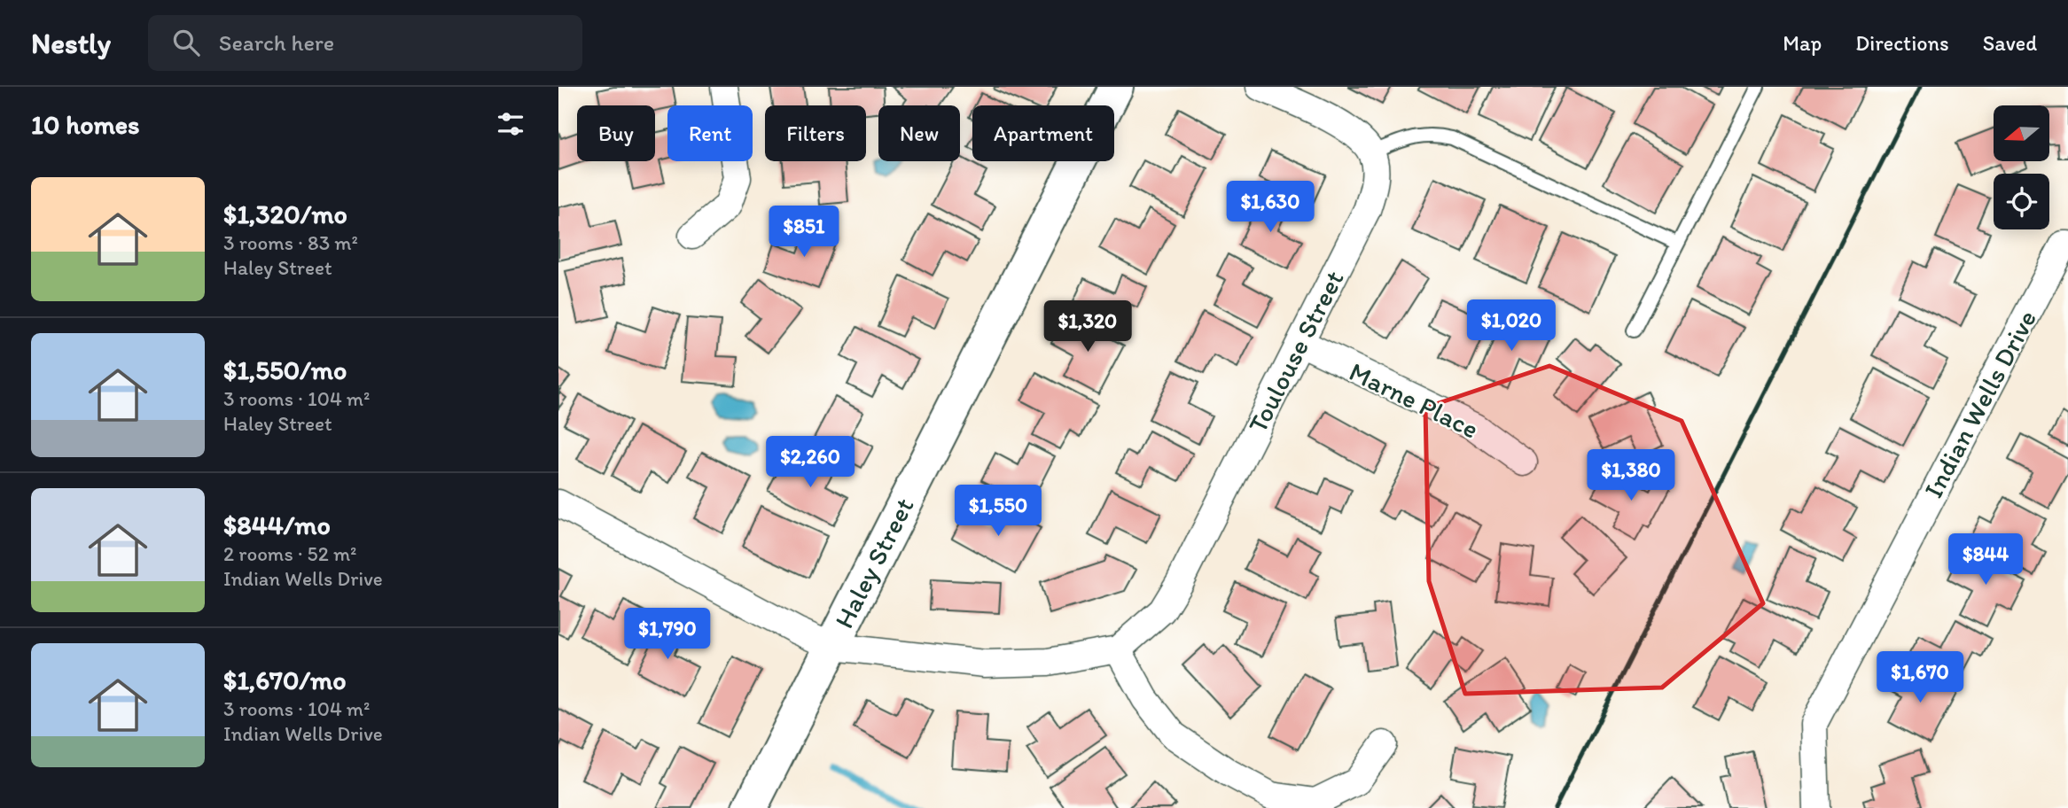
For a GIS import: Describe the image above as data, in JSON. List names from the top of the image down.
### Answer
{
  "streets": {
    "street": [
      "Toulouse Street",
      "Marne Place",
      "Indian Wells Drive",
      "Haley Street"
    ]
  },
  "crossings": [
    ["Toulouse Street", "Marne Place"]
  ],
  "north": "left",
  "page": {
    "header": "Nestly",
    "search": "Search here",
    "nav": ["Map", "Directions", "Saved"],
    "heading": "10 homes",
    "chip": [
      "Buy",
      "Rent",
      "Filters",
      "New",
      "Apartment"
    ],
    "list": [
      {
        "name": "$1,320/mo",
        "note": "3 rooms · 83 m² · Haley Street"
      },
      {
        "name": "$1,550/mo",
        "note": "3 rooms · 104 m² · Haley Street"
      },
      {
        "name": "$844/mo",
        "note": "2 rooms · 52 m² · Indian Wells Drive"
      },
      {
        "name": "$1,670/mo",
        "note": "3 rooms · 104 m² · Indian Wells Drive"
      }
    ],
    "price": [
      "$1,630",
      "$851",
      "$1,020",
      "$1,320",
      "$2,260",
      "$1,380",
      "$1,550",
      "$844",
      "$1,790",
      "$1,670"
    ]
  }
}
